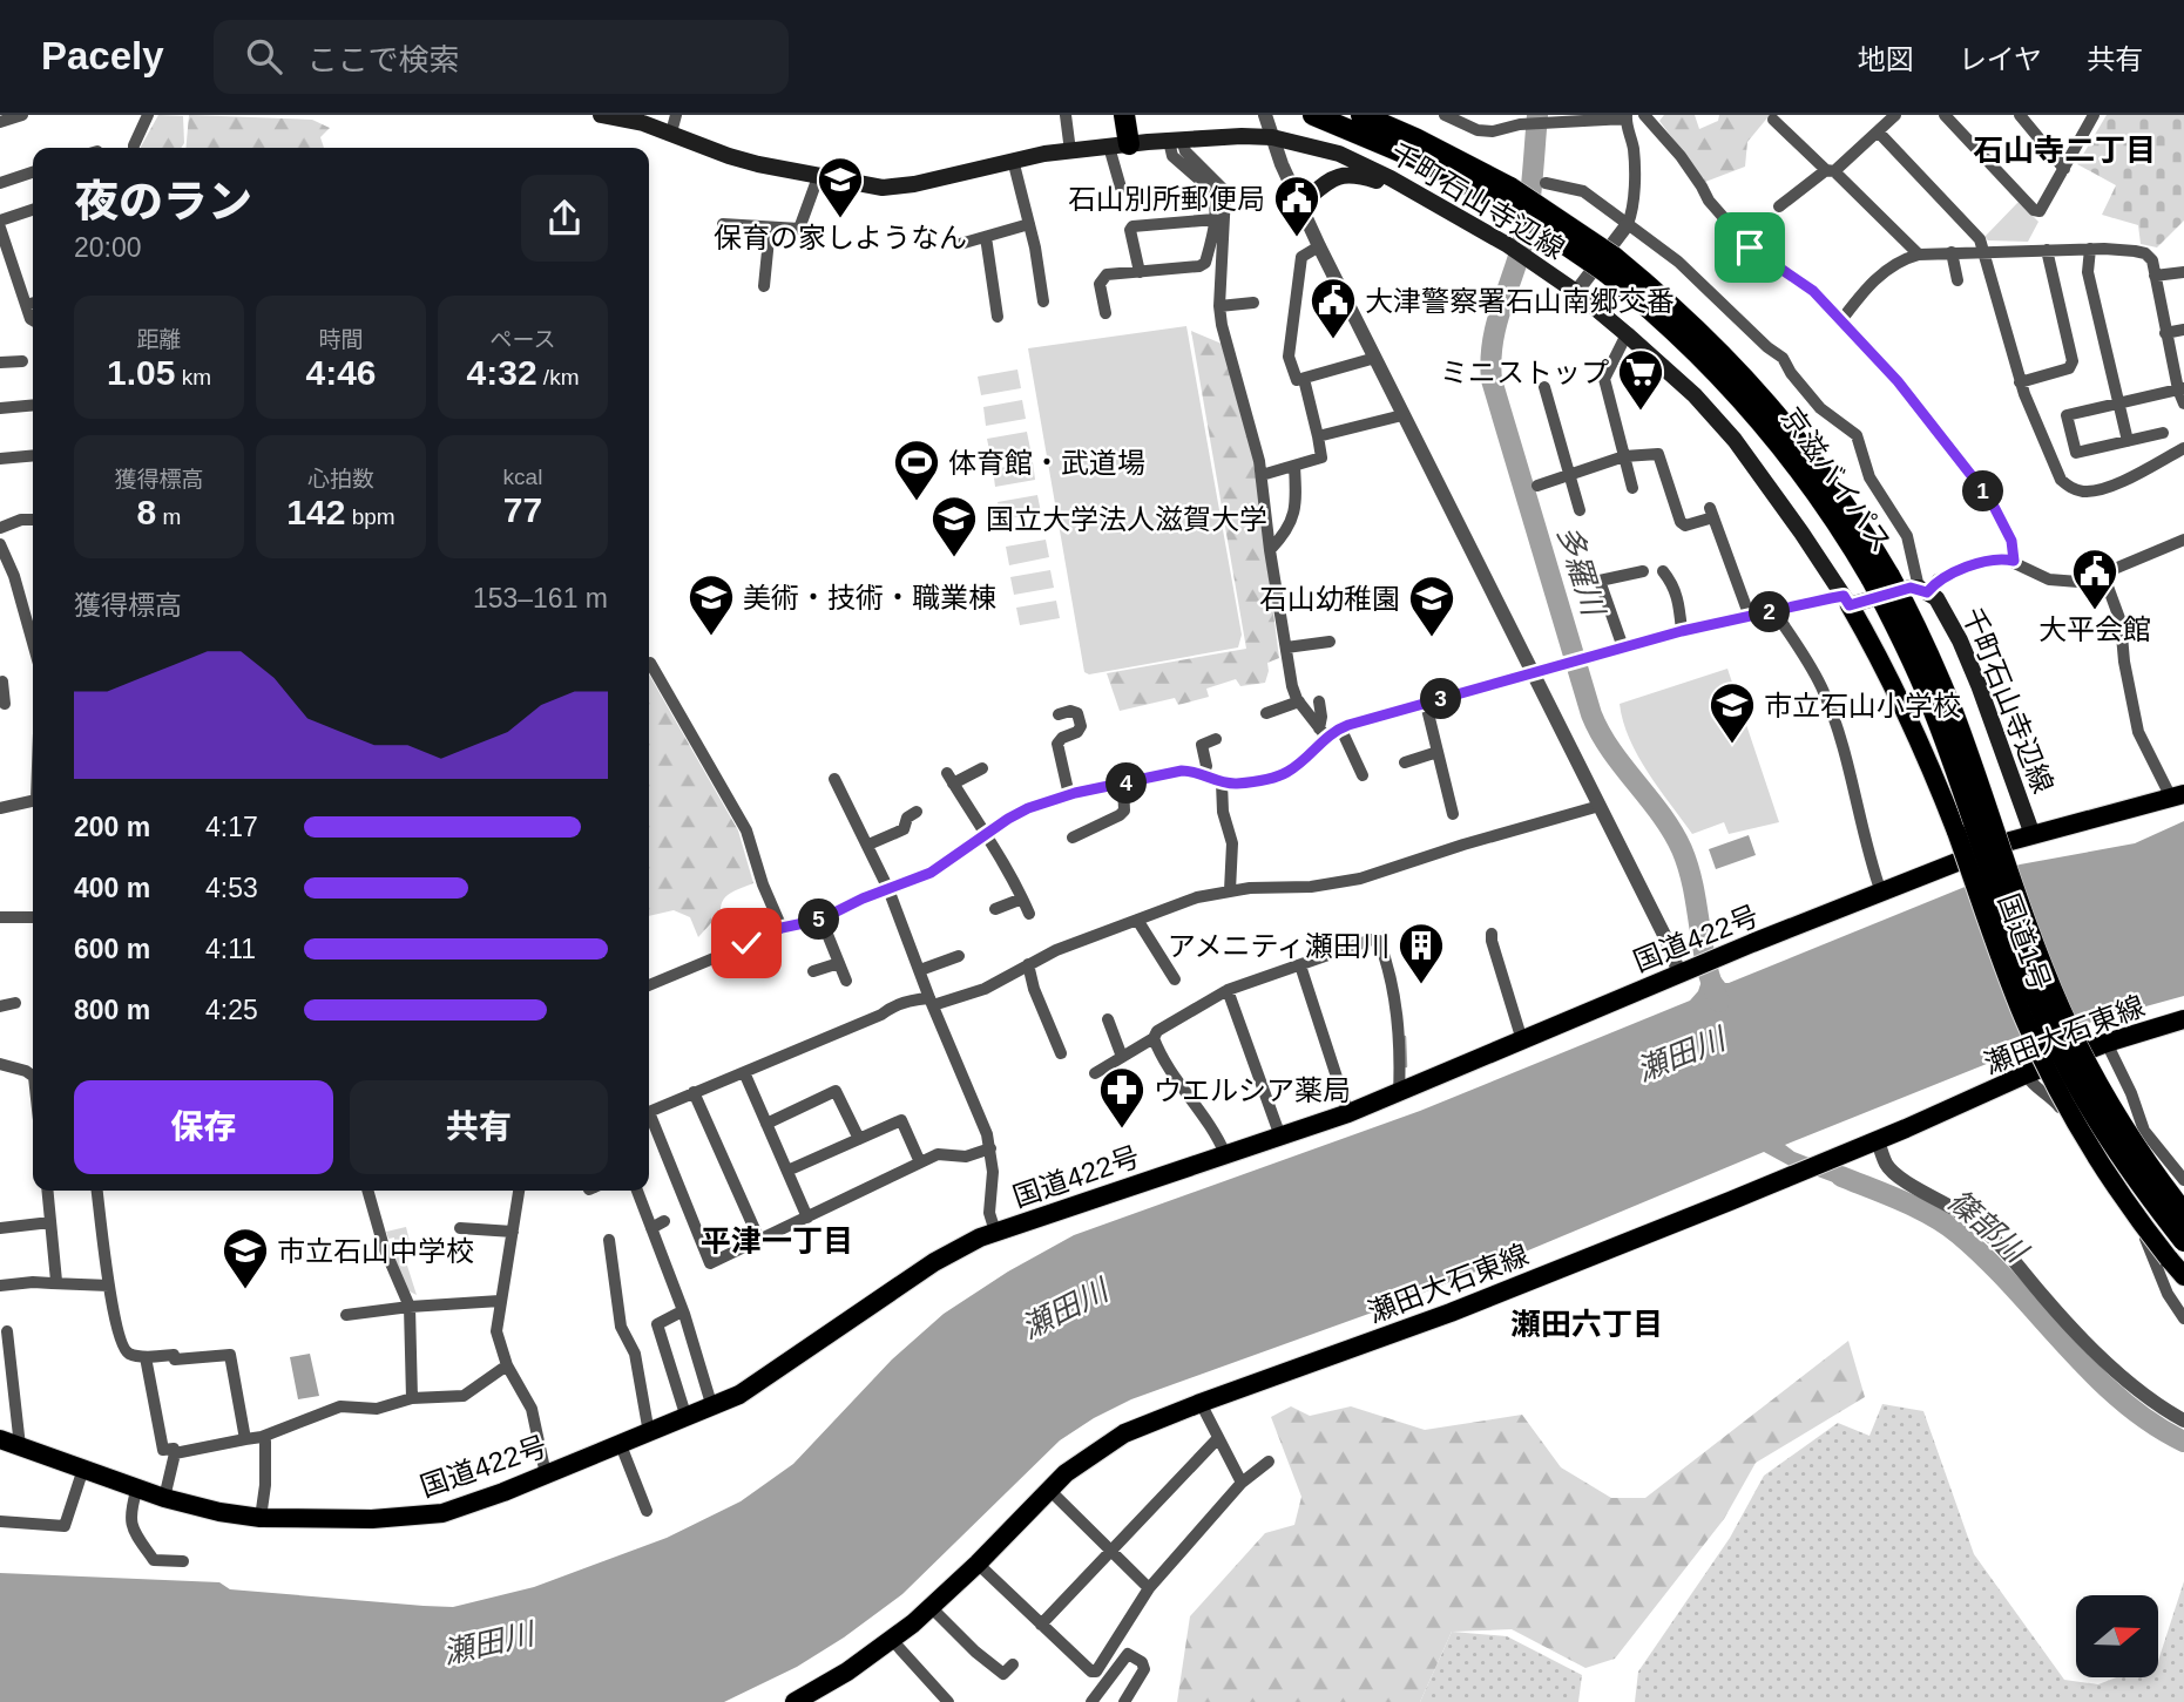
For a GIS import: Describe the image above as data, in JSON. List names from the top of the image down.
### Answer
{
  "streets": {
    "highway": ["京滋バイパス"],
    "main road": [
      "千町石山寺辺線",
      "国道422号",
      "国道1号",
      "瀬田大石東線"
    ]
  },
  "crossings": [
    ["千町石山寺辺線", "国道422号"],
    ["千町石山寺辺線", "国道1号"]
  ],
  "districts": ["石山寺二丁目", "平津一丁目", "瀬田六丁目"],
  "water": ["多羅川", "瀬田川", "篠部川"],
  "places": {
    "school or university": [
      "保育の家しようなん",
      "国立大学法人滋賀大学",
      "美術・技術・職業棟",
      "石山幼稚園",
      "市立石山小学校",
      "市立石山中学校"
    ],
    "public building": ["石山別所郵便局", "大津警察署石山南郷交番", "大平会館"],
    "supermarket": ["ミニストップ"],
    "sports": ["体育館・武道場"],
    "building": ["アメニティ瀬田川"],
    "pharmacy": ["ウエルシア薬局"]
  },
  "north": "right",
  "page": {
    "header": "Pacely",
    "search": "ここで検索",
    "nav": ["地図", "レイヤ", "共有"],
    "heading": ["夜のラン", "20:00"],
    "stats": [
      ["距離", "1.05 km"],
      ["時間", "4:46"],
      ["ペース", "4:32 /km"],
      ["獲得標高", "8 m"],
      ["心拍数", "142 bpm"],
      ["kcal", "77"]
    ],
    "pins": [
      "1",
      "2",
      "3",
      "4",
      "5"
    ],
    "chart": ["獲得標高", "153–161 m"],
    "list": [
      {
        "name": "200 m",
        "note": "4:17"
      },
      {
        "name": "400 m",
        "note": "4:53"
      },
      {
        "name": "600 m",
        "note": "4:11"
      },
      {
        "name": "800 m",
        "note": "4:25"
      }
    ],
    "buttons": ["保存", "共有"]
  }
}
